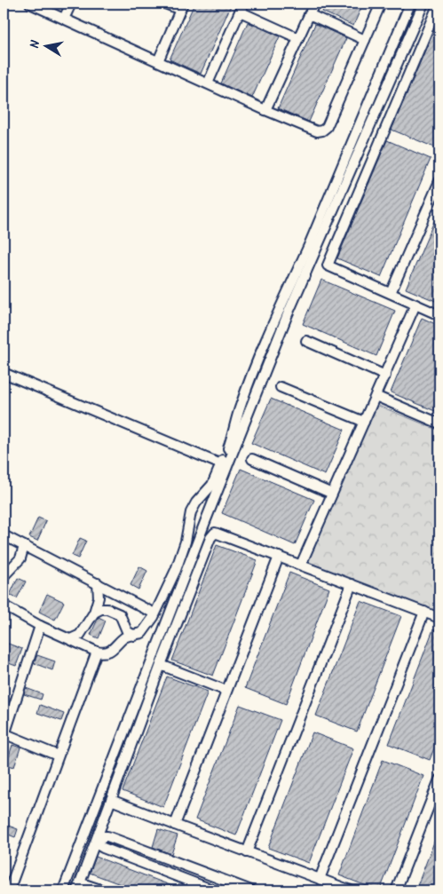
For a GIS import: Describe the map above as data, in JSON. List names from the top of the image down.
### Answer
{
  "north": "left"
}
